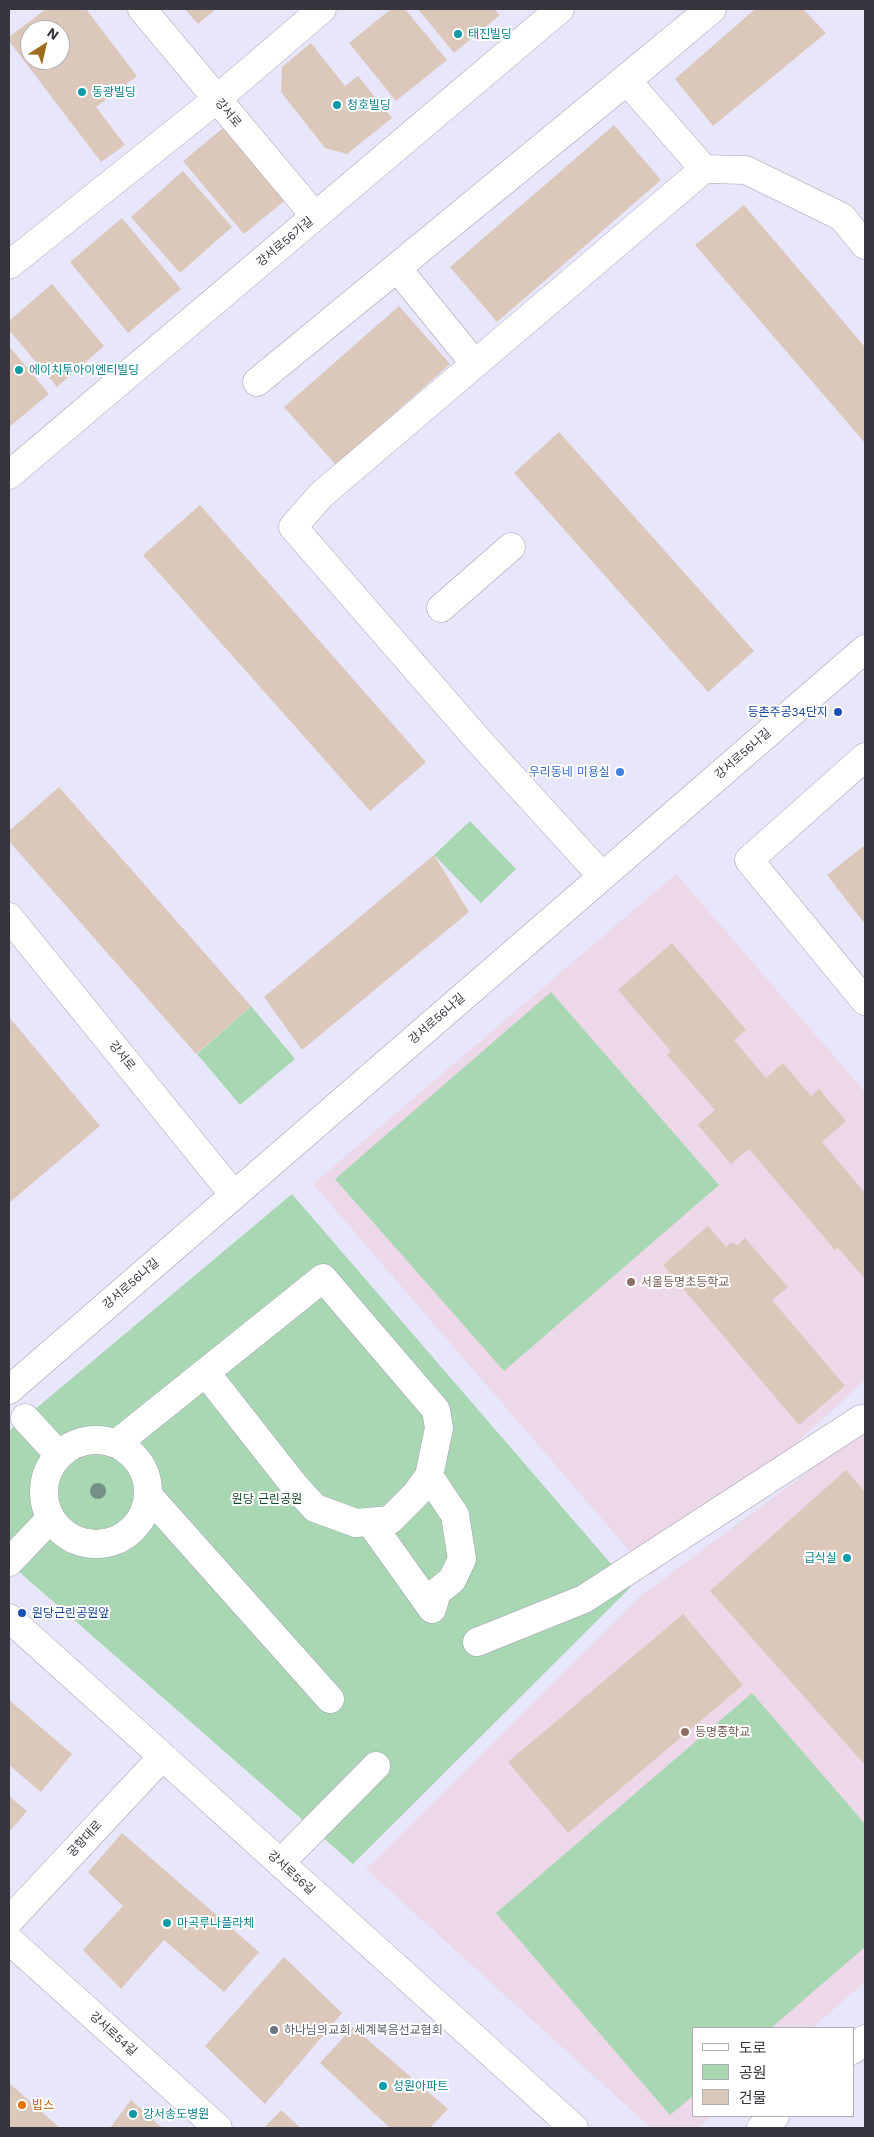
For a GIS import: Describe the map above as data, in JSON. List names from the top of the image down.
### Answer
{
  "streets": {
    "street": [
      "강서로",
      "강서로56가길",
      "강서로56나길",
      "공항대로",
      "강서로56길",
      "강서로54길"
    ]
  },
  "crossings": [
    ["강서로", "강서로56가길"],
    ["강서로", "강서로56나길"],
    ["공항대로", "강서로56길"]
  ],
  "parks": ["원당 근린공원"],
  "places": [
    "태진빌딩",
    "동광빌딩",
    "청호빌딩",
    "에이치투아이엔티빌딩",
    "등촌주공34단지",
    "우리동네 미용실",
    "서울등명초등학교",
    "급식실",
    "원당근린공원앞",
    "등명중학교",
    "마곡루나플라체",
    "하나님의교회 세계복음선교협회",
    "성원아파트",
    "빕스",
    "강서송도병원"
  ],
  "legend": ["도로", "공원", "건물"],
  "north": "top right"
}
